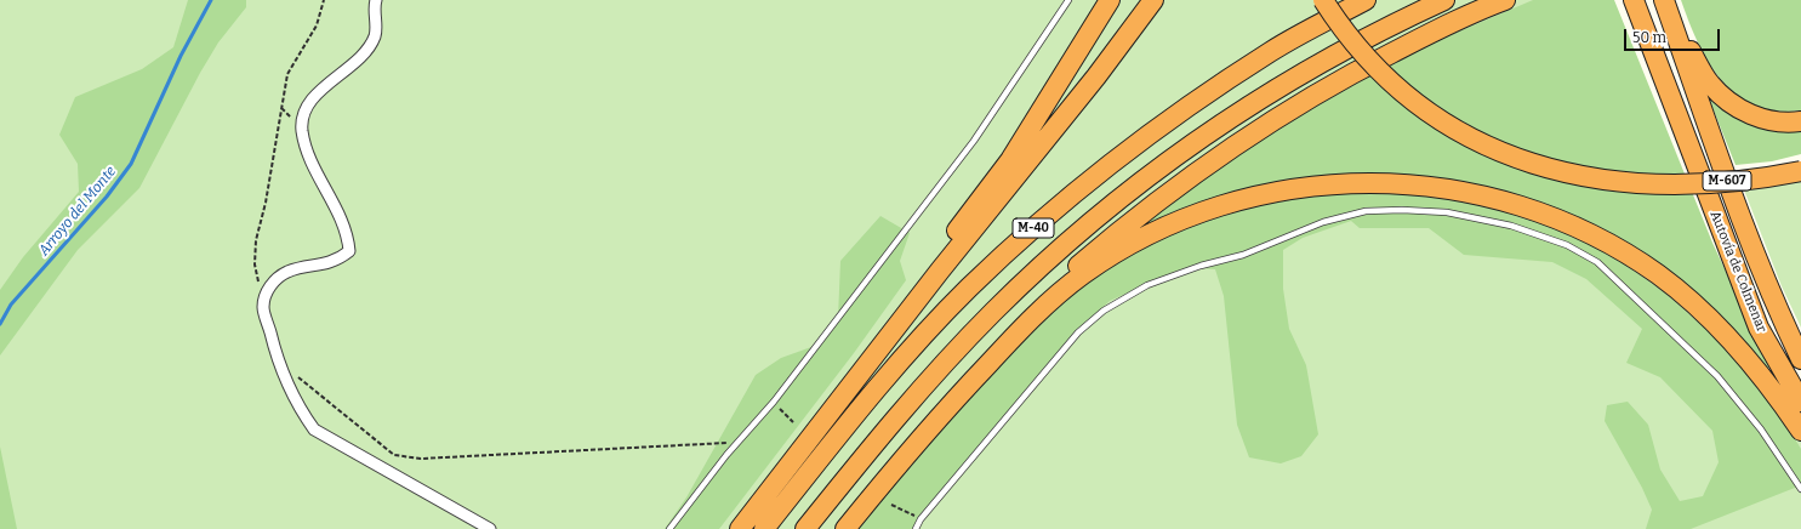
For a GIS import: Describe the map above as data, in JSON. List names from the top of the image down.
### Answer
{
  "streets": {
    "highway": ["M-607", "M-40", "Autovía de Colmenar"]
  },
  "water": ["Arroyo del Monte"],
  "scale_bar": "50 m"
}
